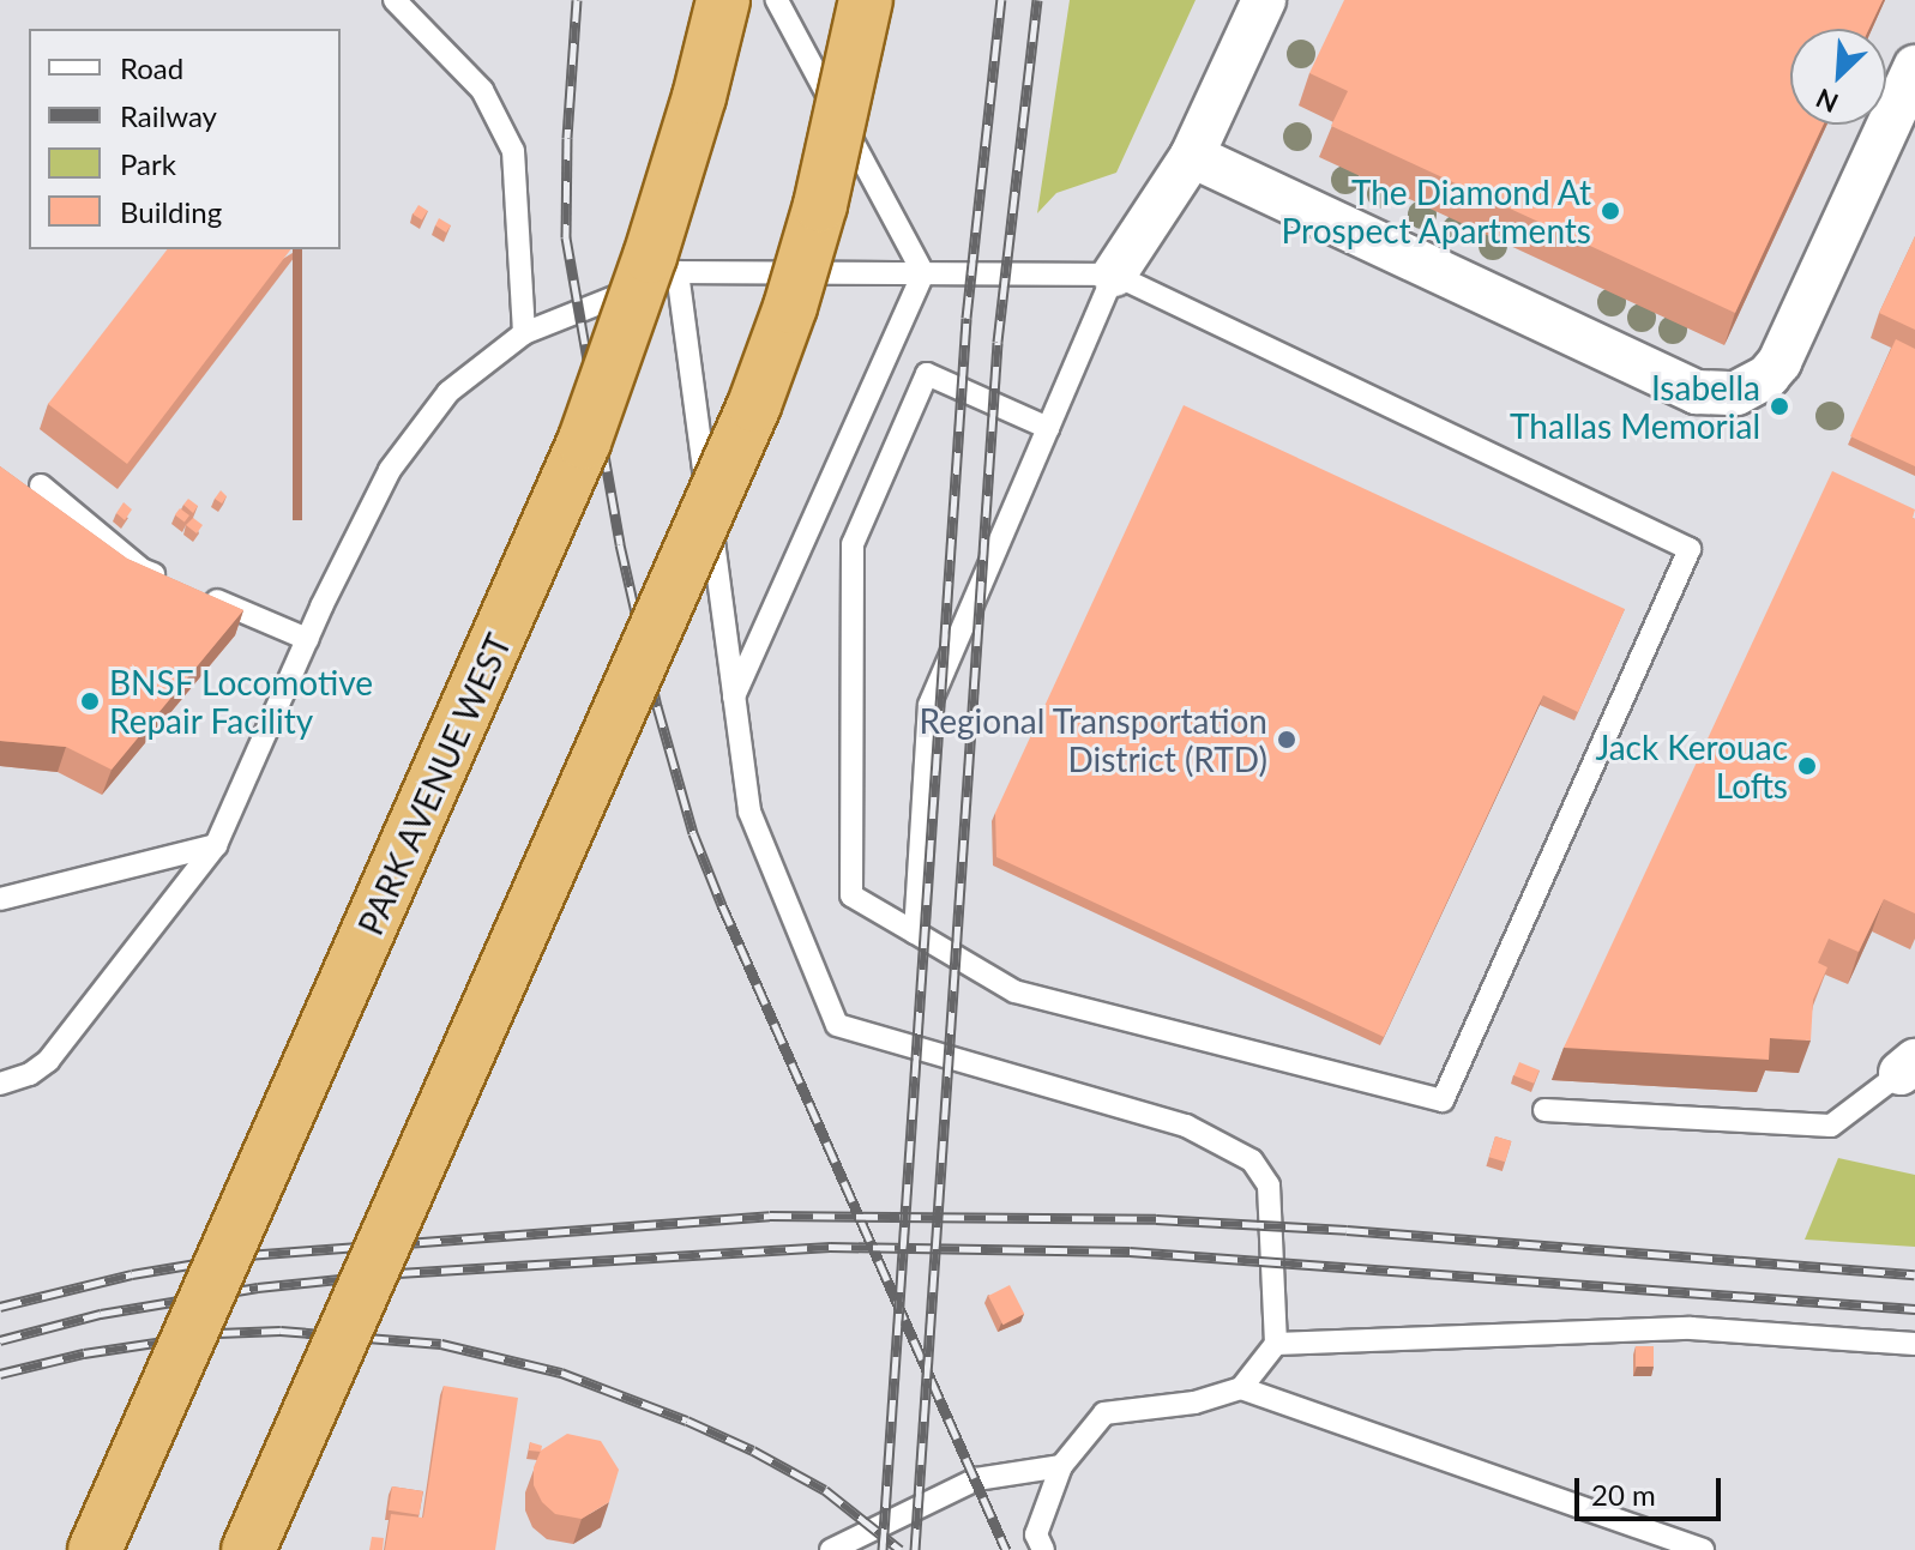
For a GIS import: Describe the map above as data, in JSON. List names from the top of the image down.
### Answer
{
  "streets": {
    "main road": ["PARK AVENUE WEST"]
  },
  "places": [
    "The Diamond At Prospect Apartments",
    "Isabella Thallas Memorial",
    "BNSF Locomotive Repair Facility",
    "Regional Transportation District (RTD)",
    "Jack Kerouac Lofts"
  ],
  "legend": [
    "Road",
    "Railway",
    "Park",
    "Building"
  ],
  "scale_bar": "20 m",
  "north": "bottom left"
}
